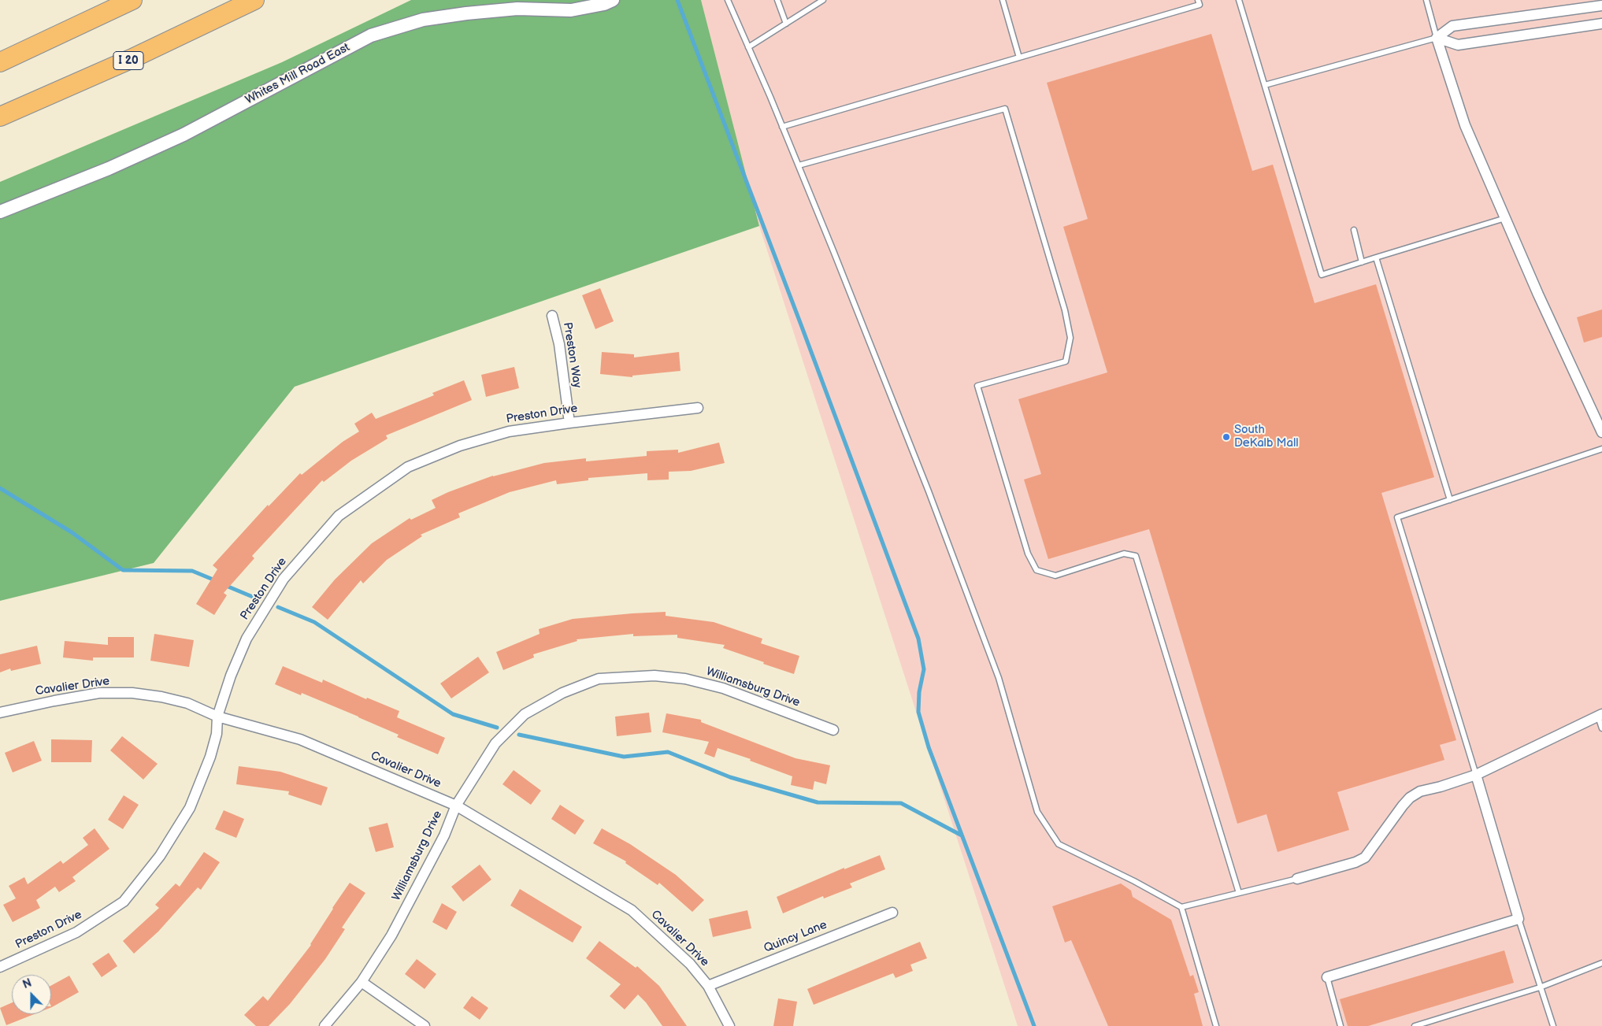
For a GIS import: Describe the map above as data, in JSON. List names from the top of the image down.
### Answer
{
  "streets": {
    "highway": ["I 20"],
    "street": [
      "Whites Mill Road East",
      "Preston Way",
      "Preston Drive",
      "Cavalier Drive",
      "Williamsburg Drive",
      "Quincy Lane"
    ]
  },
  "crossings": [
    ["Preston Way", "Preston Drive"],
    ["Preston Drive", "Cavalier Drive"],
    ["Cavalier Drive", "Williamsburg Drive"],
    ["Cavalier Drive", "Quincy Lane"]
  ],
  "places": ["South DeKalb Mall"],
  "north": "top"
}
